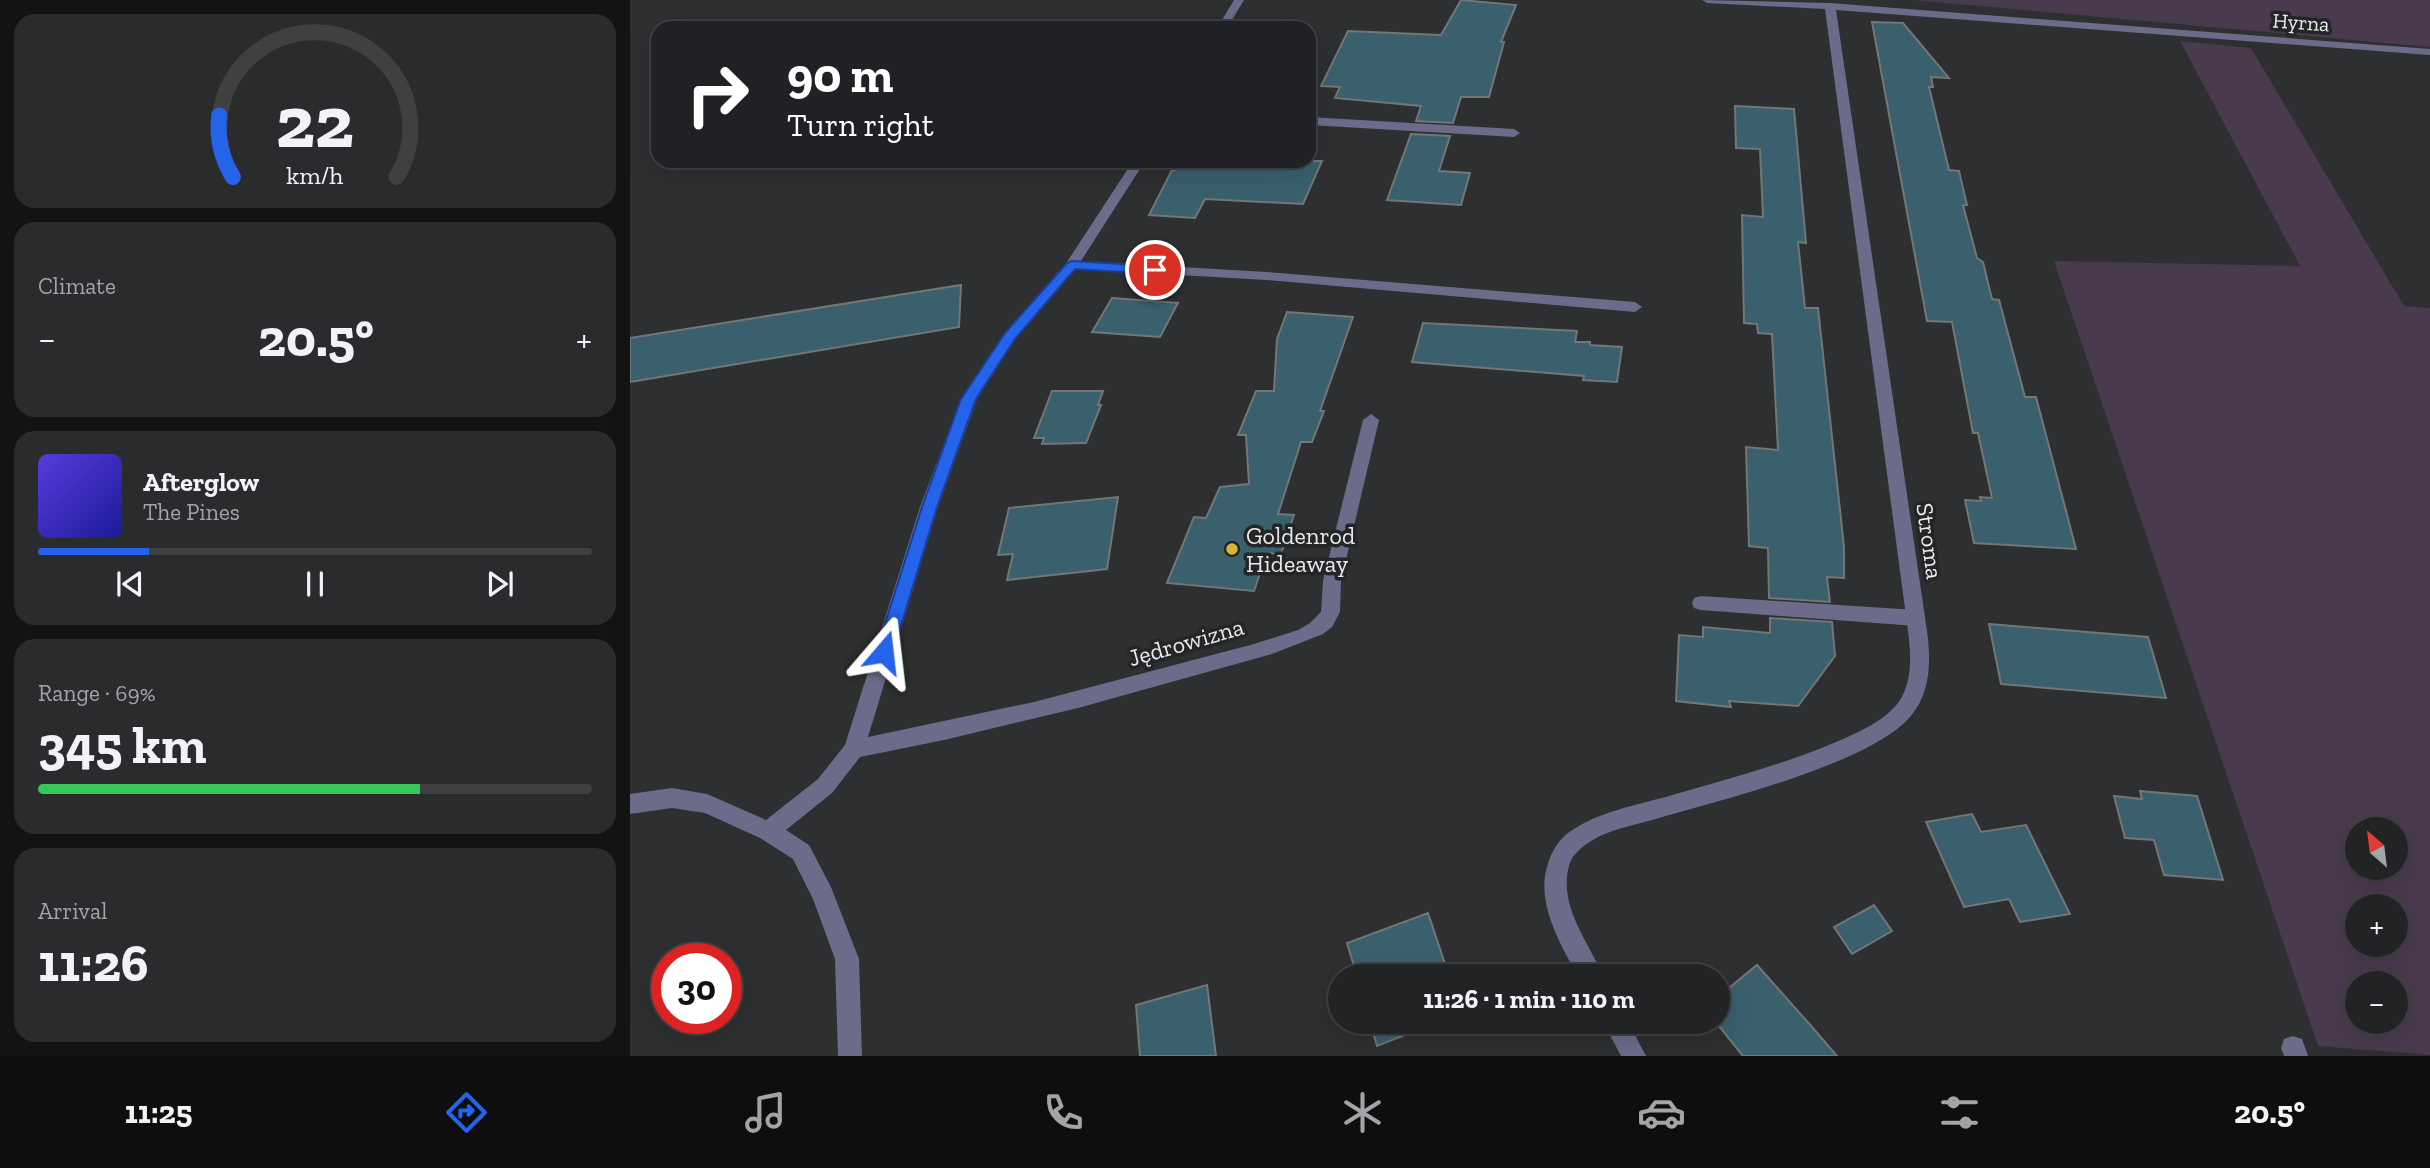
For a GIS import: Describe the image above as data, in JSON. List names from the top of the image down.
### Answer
{
  "streets": {
    "street": ["Hyrna", "Stroma", "Jędrowizna"]
  },
  "crossings": [
    ["Hyrna", "Stroma"]
  ],
  "places": ["Goldenrod Hideaway"],
  "north": "top left",
  "page": {
    "turn": ["90 m", "Turn right"],
    "tile": [
      "Climate",
      ["Range · 69%", "345 km"],
      ["Arrival", "11:26"]
    ],
    "heat": ["−", "20.5°", "+"],
    "song": ["Afterglow", "The Pines"],
    "map_buttons": ["+", "−"],
    "limit": "30",
    "trip": "11:26 · 1 min · 110 m",
    "tabs": ["11:25", "20.5°"],
    "gauge": ["22", "km/h"]
  }
}
